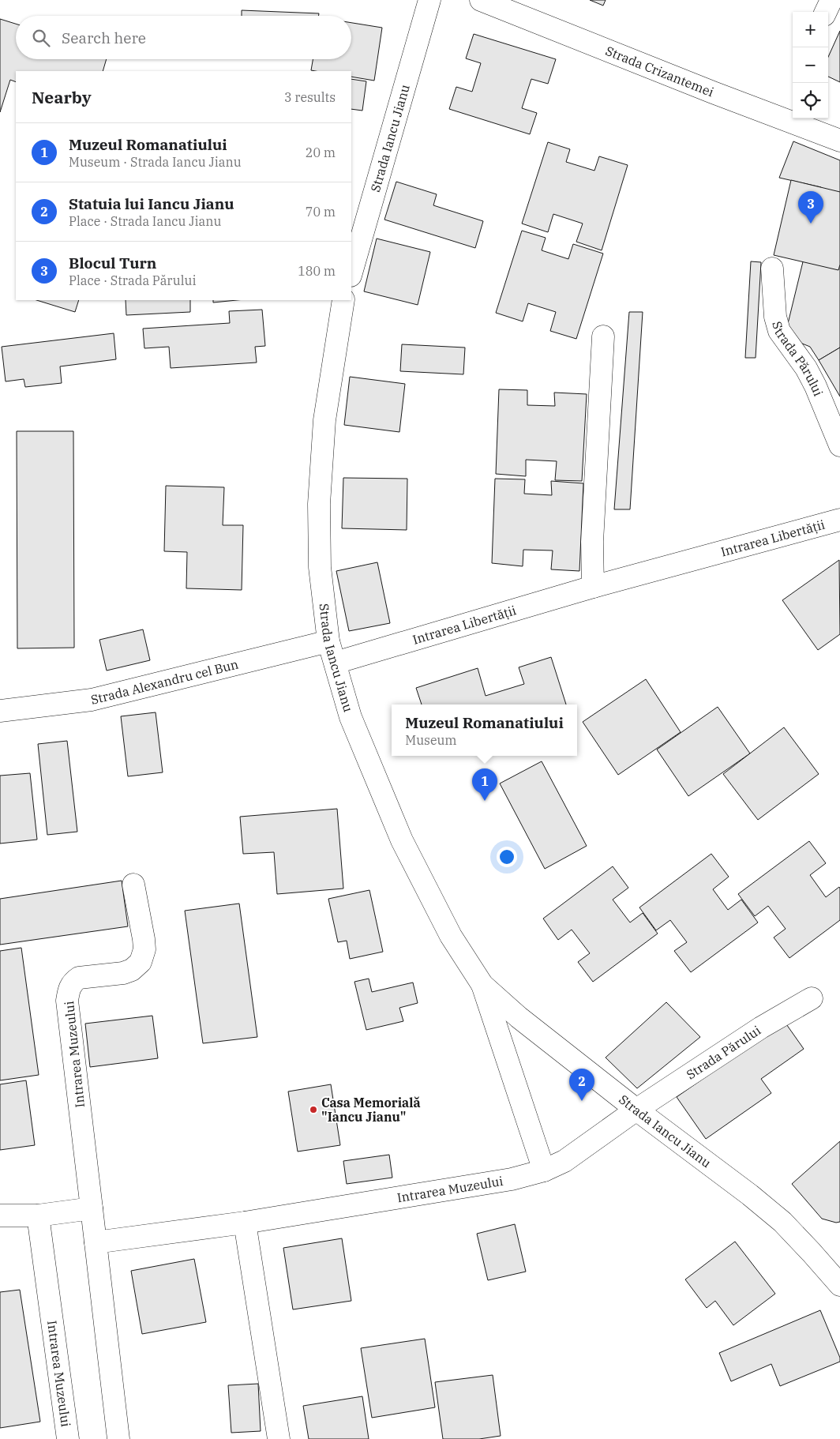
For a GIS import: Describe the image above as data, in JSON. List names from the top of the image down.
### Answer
{
  "streets": {
    "street": [
      "Strada Crizantemei",
      "Strada Iancu Jianu",
      "Strada Părului",
      "Intrarea Libertății",
      "Strada Alexandru cel Bun",
      "Intrarea Muzeului"
    ]
  },
  "crossings": [
    ["Strada Iancu Jianu", "Strada Părului"],
    ["Strada Iancu Jianu", "Intrarea Libertății"],
    ["Strada Iancu Jianu", "Strada Alexandru cel Bun"],
    ["Strada Iancu Jianu", "Intrarea Muzeului"],
    ["Strada Părului", "Intrarea Muzeului"]
  ],
  "places": ["Casa Memorială \"Iancu Jianu\""],
  "page": {
    "map_buttons": ["+", "−"],
    "search": "Search here",
    "heading": ["Nearby", "3 results"],
    "list": [
      {
        "mark": "1",
        "name": "Muzeul Romanatiului",
        "note": "Museum · Strada Iancu Jianu",
        "value": "20 m"
      },
      {
        "mark": "2",
        "name": "Statuia lui Iancu Jianu",
        "note": "Place · Strada Iancu Jianu",
        "value": "70 m"
      },
      {
        "mark": "3",
        "name": "Blocul Turn",
        "note": "Place · Strada Părului",
        "value": "180 m"
      }
    ],
    "pins": ["3", "1", "2"],
    "popup": ["Muzeul Romanatiului", "Museum"]
  }
}
